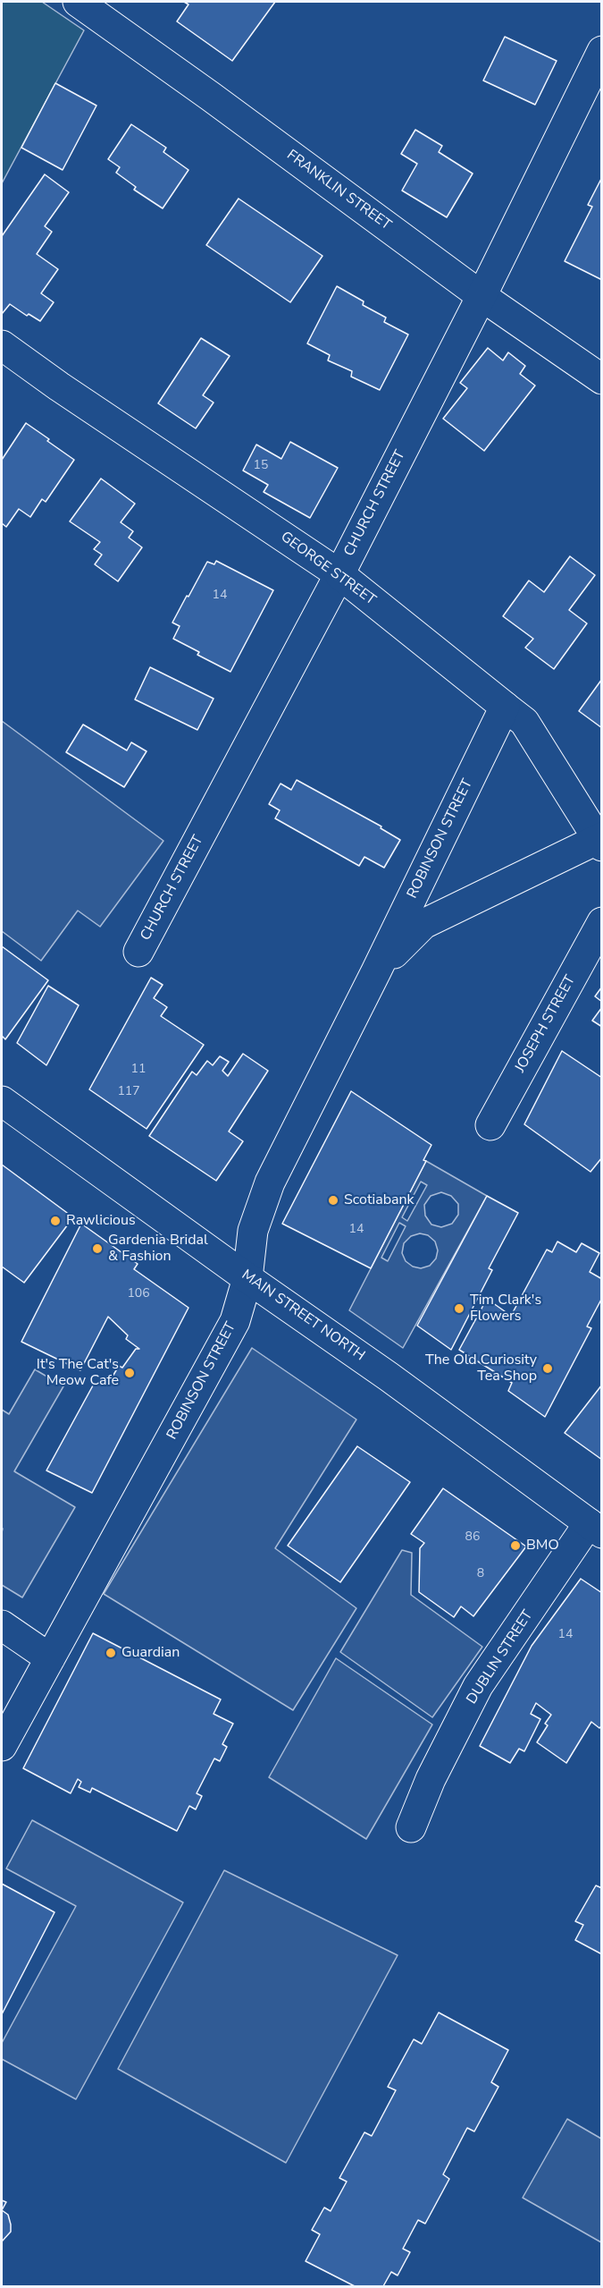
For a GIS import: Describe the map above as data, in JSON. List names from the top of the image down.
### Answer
{
  "streets": {
    "street": [
      "FRANKLIN STREET",
      "CHURCH STREET",
      "GEORGE STREET",
      "ROBINSON STREET",
      "JOSEPH STREET",
      "MAIN STREET NORTH",
      "DUBLIN STREET"
    ]
  },
  "crossings": [
    ["FRANKLIN STREET", "CHURCH STREET"],
    ["CHURCH STREET", "GEORGE STREET"],
    ["GEORGE STREET", "ROBINSON STREET"],
    ["ROBINSON STREET", "MAIN STREET NORTH"],
    ["MAIN STREET NORTH", "DUBLIN STREET"]
  ],
  "places": [
    "Scotiabank",
    "Rawlicious",
    "Gardenia Bridal & Fashion",
    "Tim Clark's Flowers",
    "The Old Curiosity Tea Shop",
    "It's The Cat's Meow Cafe",
    "BMO",
    "Guardian"
  ],
  "house_numbers": [
    "15",
    "14",
    "11",
    "117",
    "14",
    "106",
    "86",
    "8",
    "14"
  ]
}
